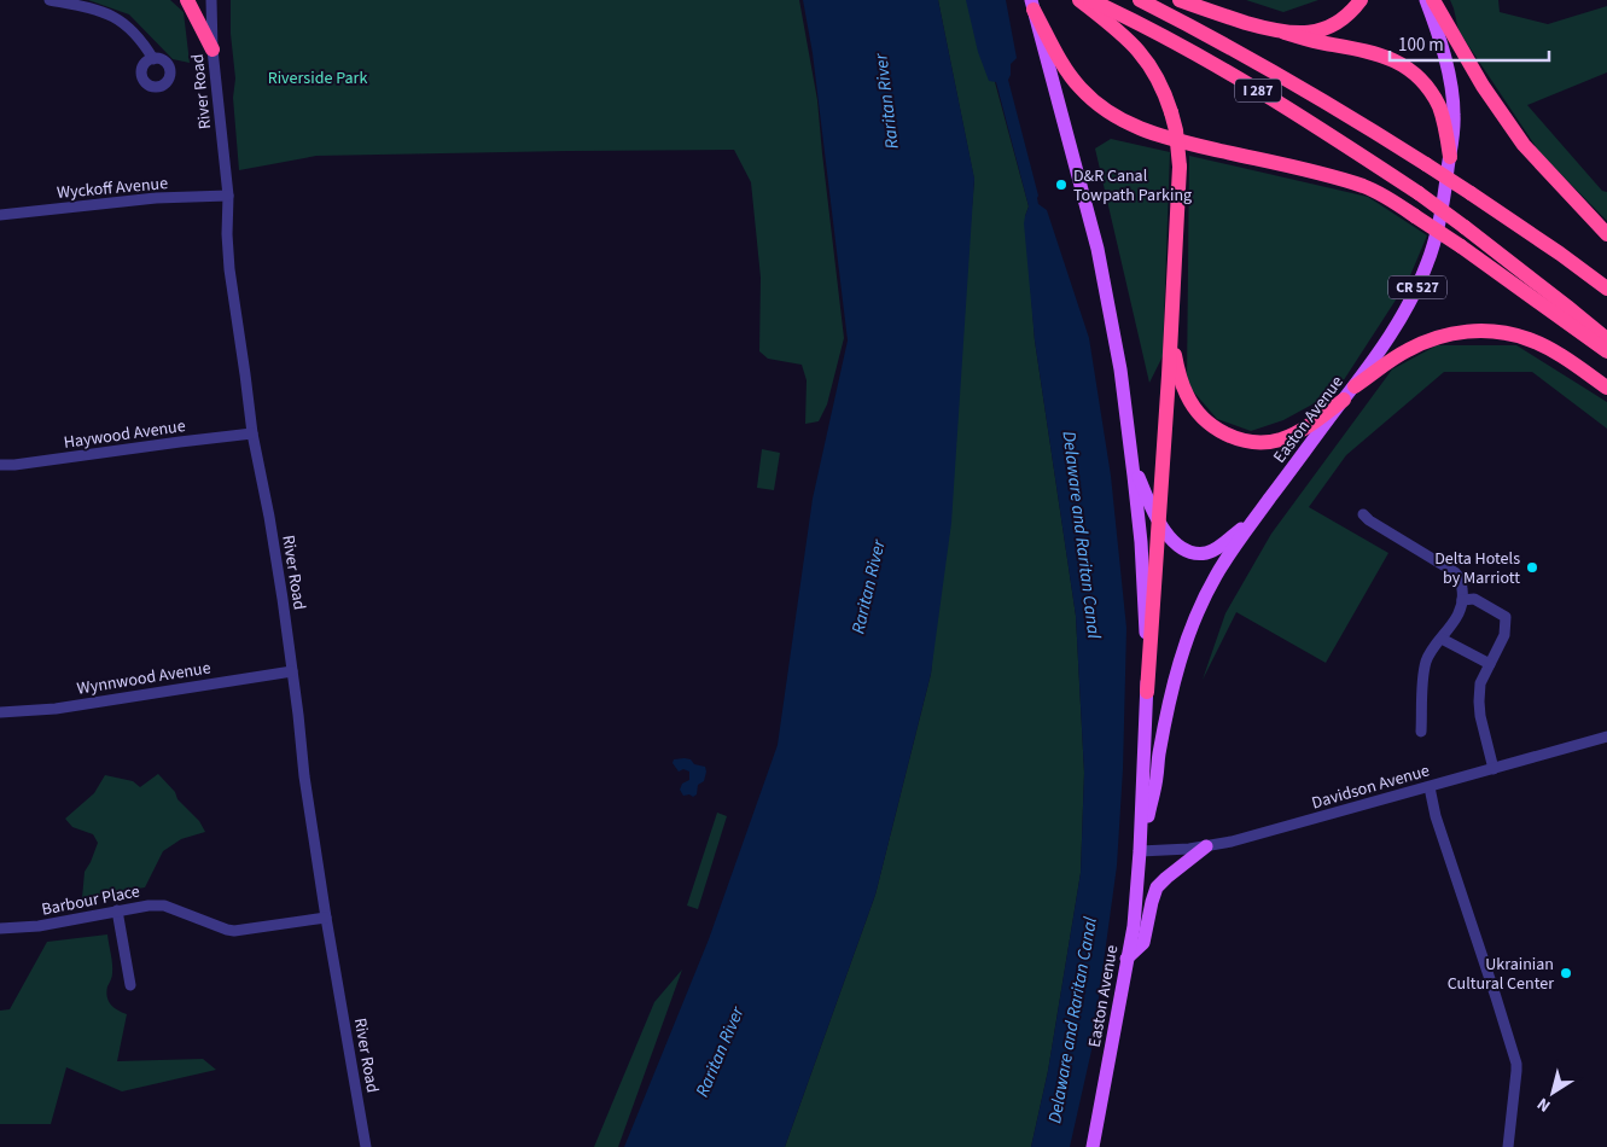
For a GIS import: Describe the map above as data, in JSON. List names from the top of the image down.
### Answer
{
  "streets": {
    "highway": ["I 287"],
    "main road": ["CR 527", "Easton Avenue"],
    "street": [
      "River Road",
      "Wyckoff Avenue",
      "Haywood Avenue",
      "Wynnwood Avenue",
      "Davidson Avenue",
      "Barbour Place"
    ]
  },
  "crossings": [
    ["River Road", "Wyckoff Avenue"],
    ["River Road", "Haywood Avenue"],
    ["River Road", "Wynnwood Avenue"],
    ["River Road", "Barbour Place"],
    ["Easton Avenue", "Davidson Avenue"]
  ],
  "water": ["Raritan River", "Delaware and Raritan Canal"],
  "parks": ["Riverside Park"],
  "places": ["D&R Canal Towpath Parking", "Delta Hotels by Marriott", "Ukrainian Cultural Center"],
  "scale_bar": "100 m",
  "north": "bottom left"
}
